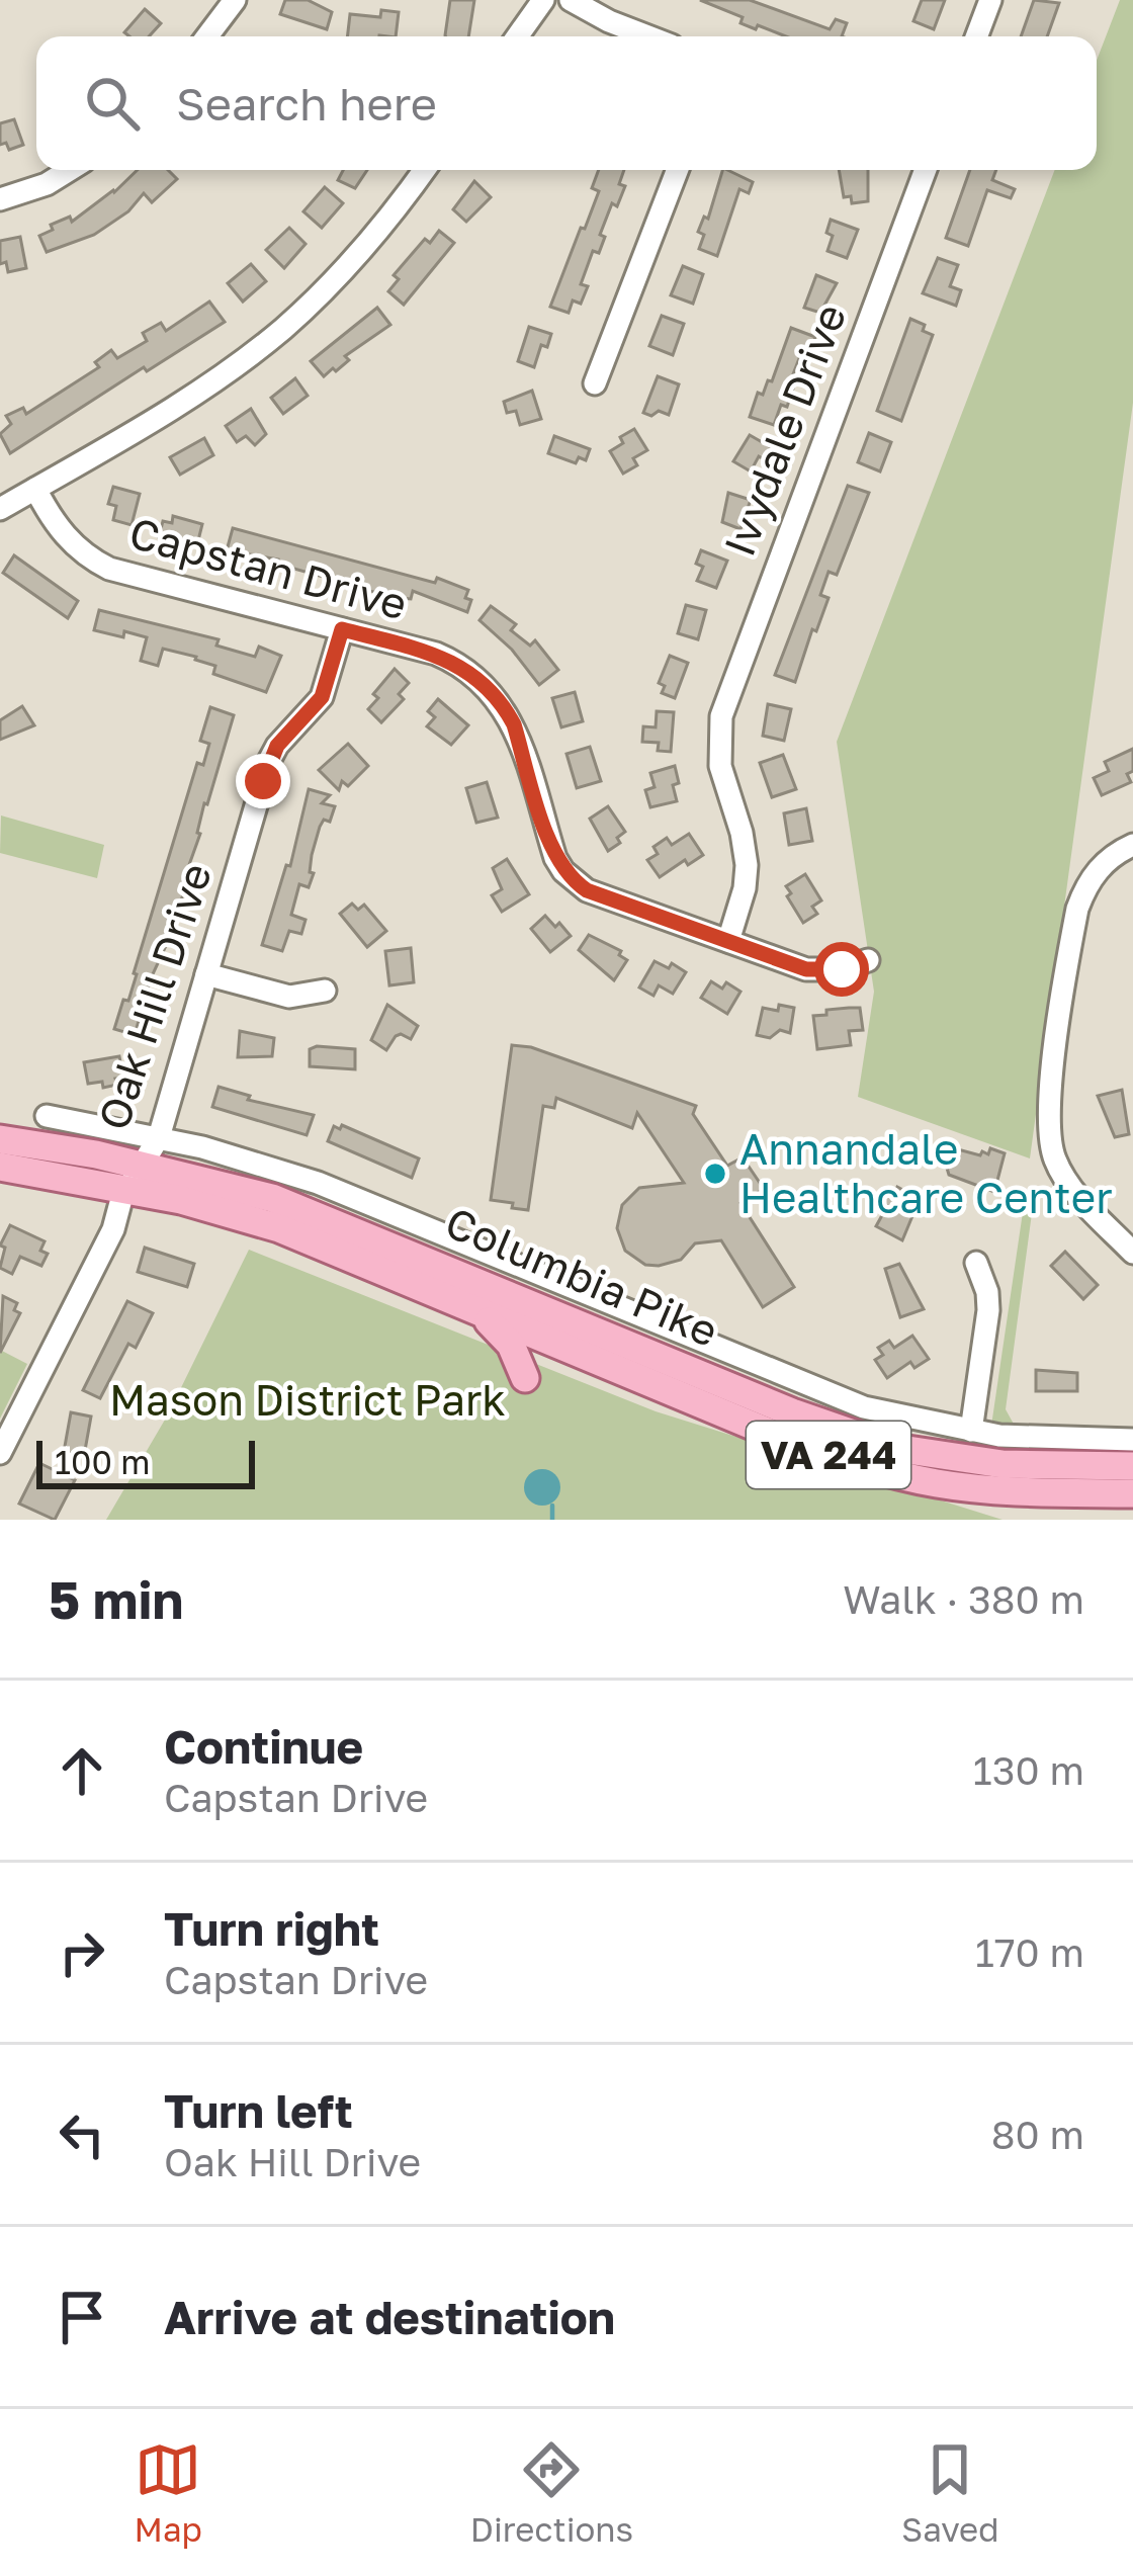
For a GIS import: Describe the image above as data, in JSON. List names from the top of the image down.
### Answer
{
  "streets": {
    "main road": ["Columbia Pike", "VA 244"],
    "street": ["Ivydale Drive", "Capstan Drive", "Oak Hill Drive"]
  },
  "crossings": [
    ["Ivydale Drive", "Capstan Drive"],
    ["Capstan Drive", "Oak Hill Drive"],
    ["Oak Hill Drive", "Columbia Pike"]
  ],
  "parks": ["Mason District Park"],
  "places": ["Annandale Healthcare Center"],
  "scale_bar": "100 m",
  "page": {
    "search": "Search here",
    "scale": "100 m",
    "heading": ["5 min", "Walk · 380 m"],
    "list": [
      ["Continue", "Capstan Drive", "130 m"],
      ["Turn right", "Capstan Drive", "170 m"],
      ["Turn left", "Oak Hill Drive", "80 m"],
      "Arrive at destination"
    ],
    "nav": ["Map", "Directions", "Saved"]
  }
}
